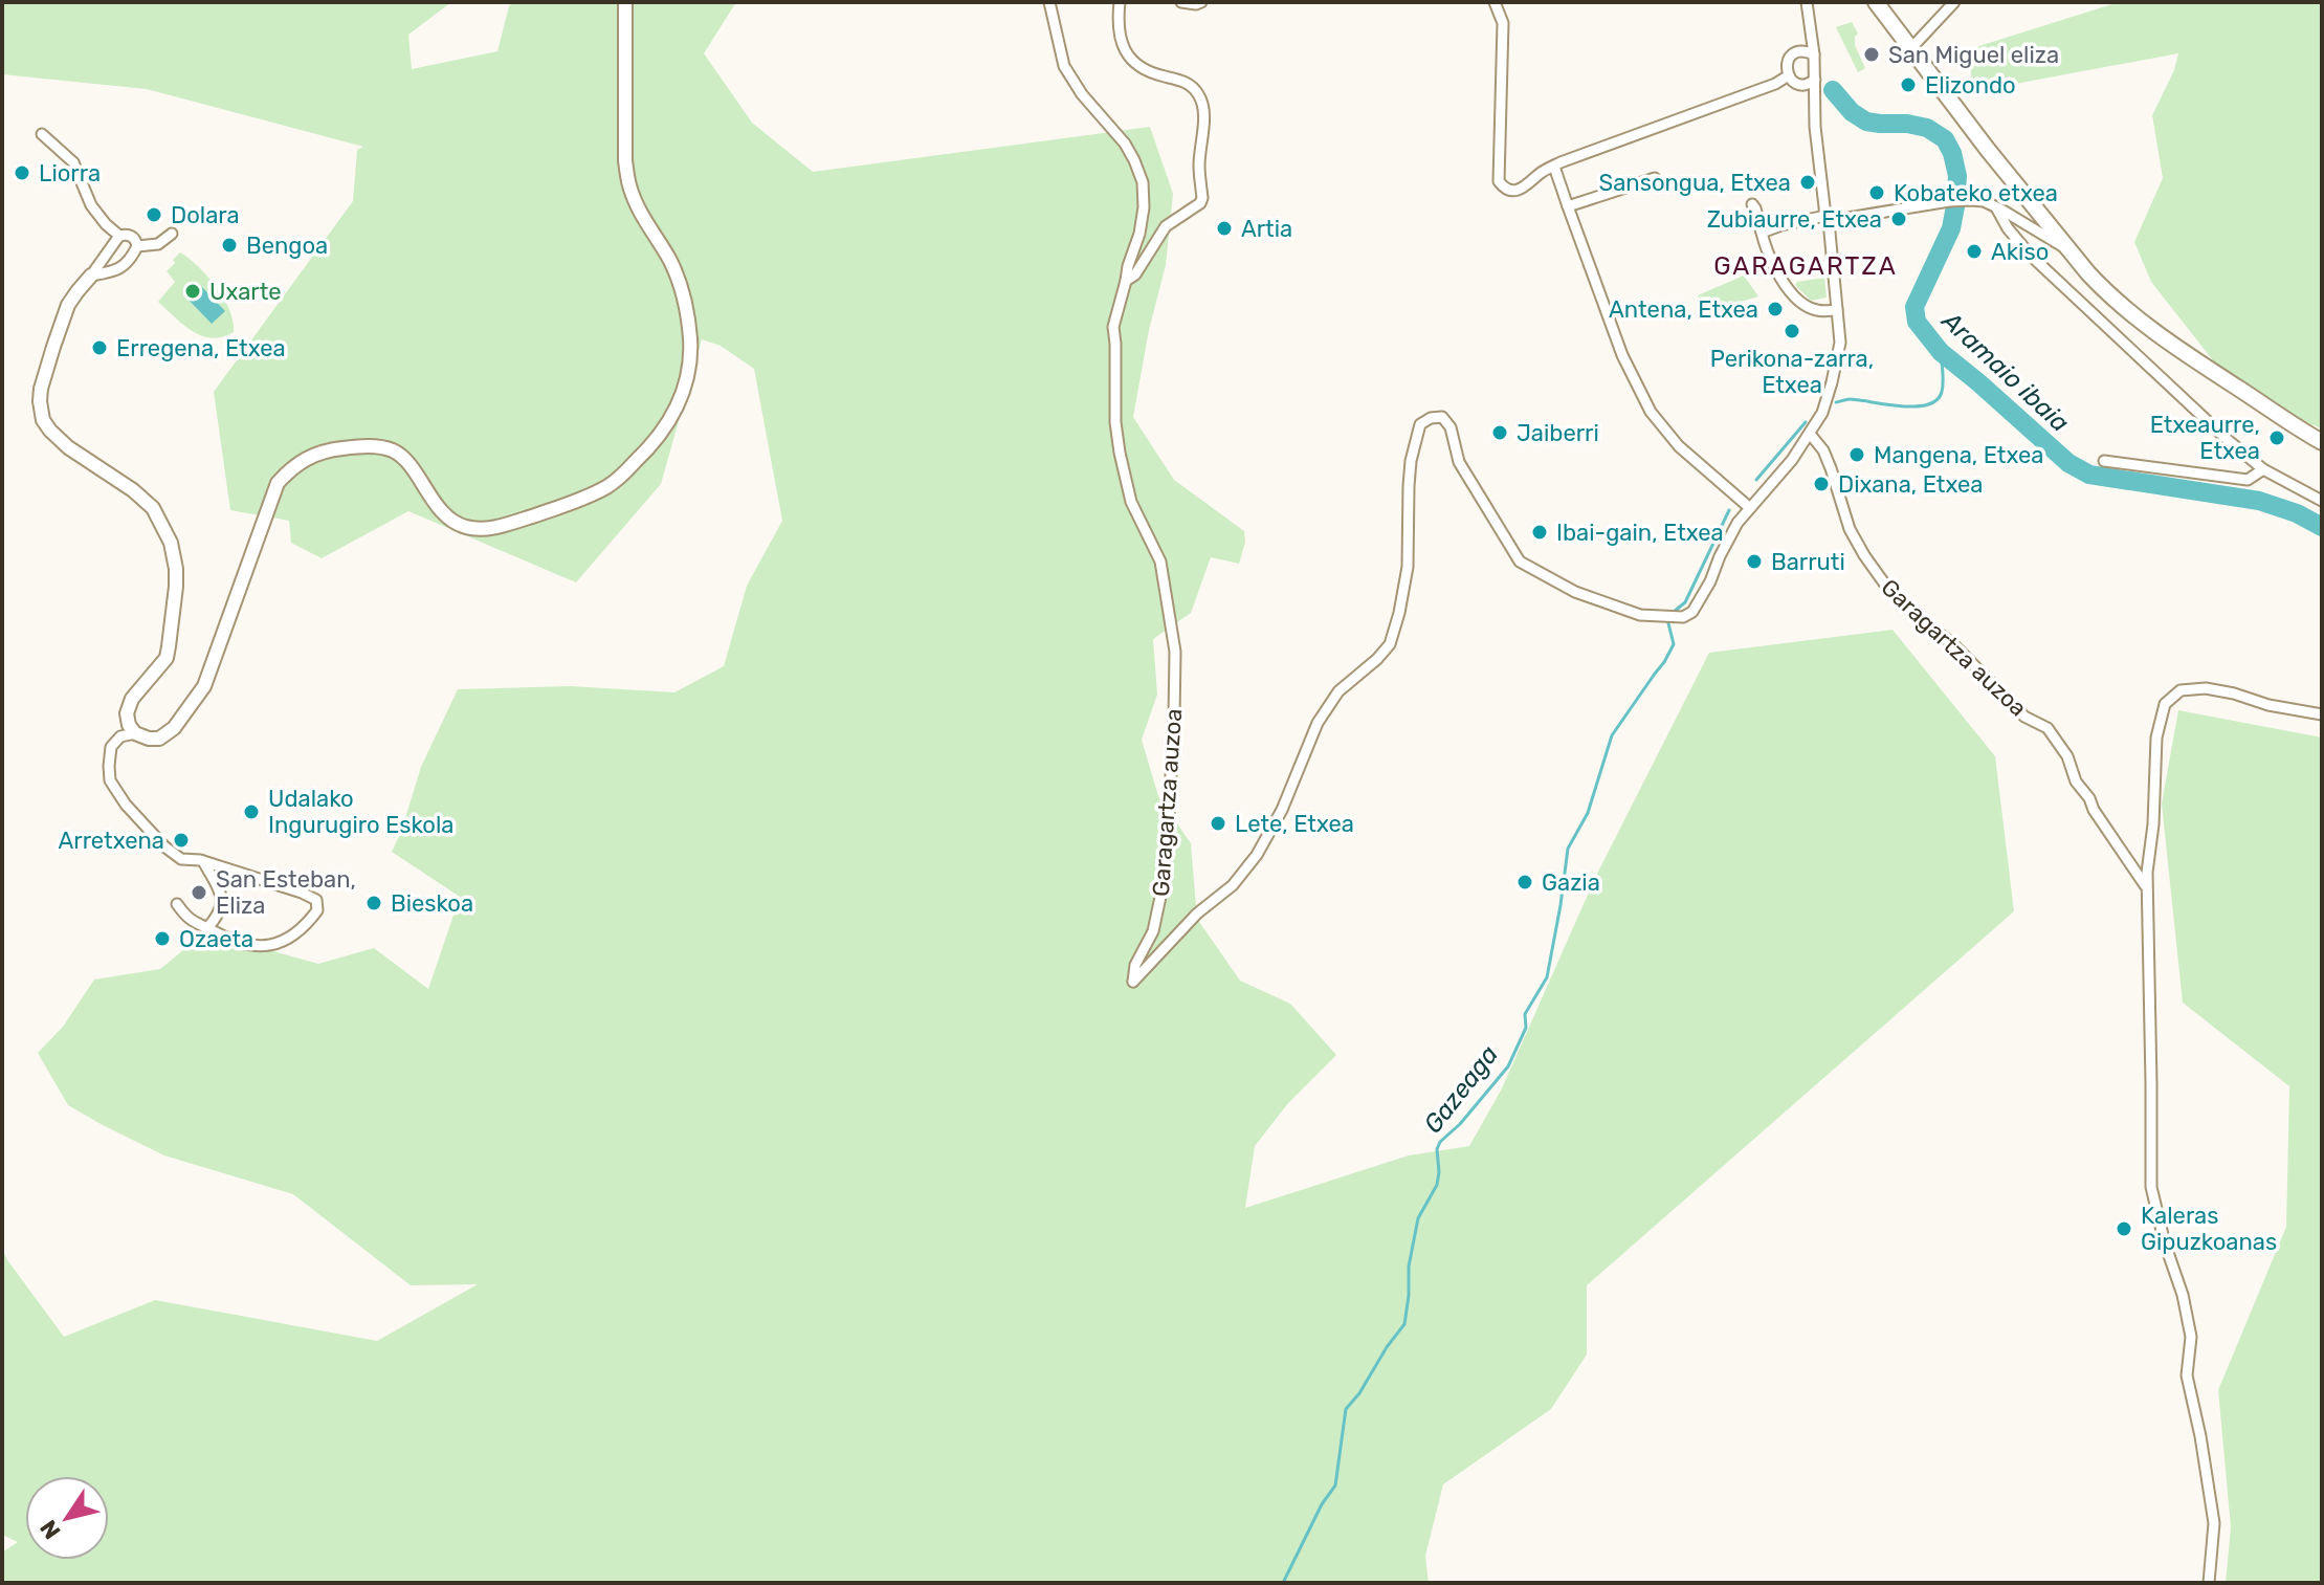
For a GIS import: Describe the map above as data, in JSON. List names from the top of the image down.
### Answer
{
  "streets": {
    "street": ["Garagartza auzoa"]
  },
  "districts": ["GARAGARTZA"],
  "water": ["Aramaio ibaia", "Gazeaga"],
  "places": [
    "San Miguel eliza",
    "Elizondo",
    "Liorra",
    "Sansongua, Etxea",
    "Kobateko etxea",
    "Dolara",
    "Zubiaurre, Etxea",
    "Artia",
    "Bengoa",
    "Akiso",
    "Uxarte",
    "Antena, Etxea",
    "Perikona-zarra, Etxea",
    "Erregena, Etxea",
    "Jaiberri",
    "Etxeaurre, Etxea",
    "Mangena, Etxea",
    "Dixana, Etxea",
    "Ibai-gain, Etxea",
    "Barruti",
    "Udalako Ingurugiro Eskola",
    "Lete, Etxea",
    "Arretxena",
    "Gazia",
    "San Esteban, Eliza",
    "Bieskoa",
    "Ozaeta",
    "Kaleras Gipuzkoanas"
  ],
  "north": "bottom left"
}
